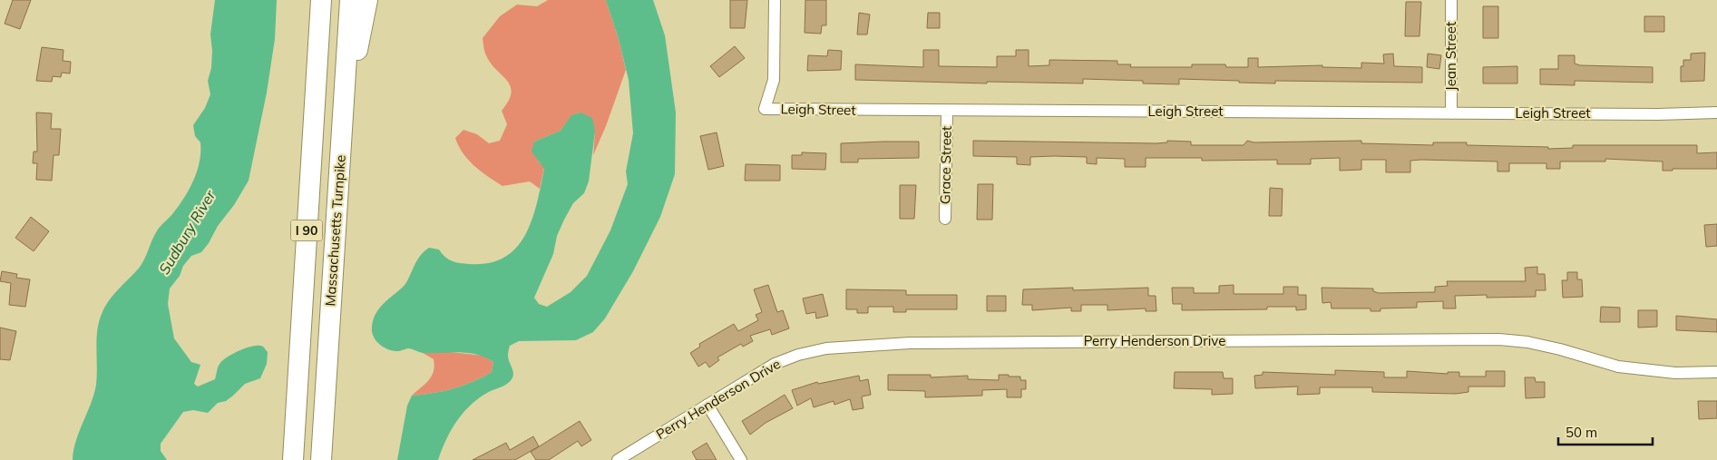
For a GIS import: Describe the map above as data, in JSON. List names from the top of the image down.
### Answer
{
  "streets": {
    "highway": ["I 90", "Massachusetts Turnpike"],
    "street": [
      "Jean Street",
      "Leigh Street",
      "Grace Street",
      "Perry Henderson Drive"
    ]
  },
  "crossings": [
    ["Jean Street", "Leigh Street"],
    ["Leigh Street", "Grace Street"]
  ],
  "water": ["Sudbury River"],
  "scale_bar": "50 m"
}
